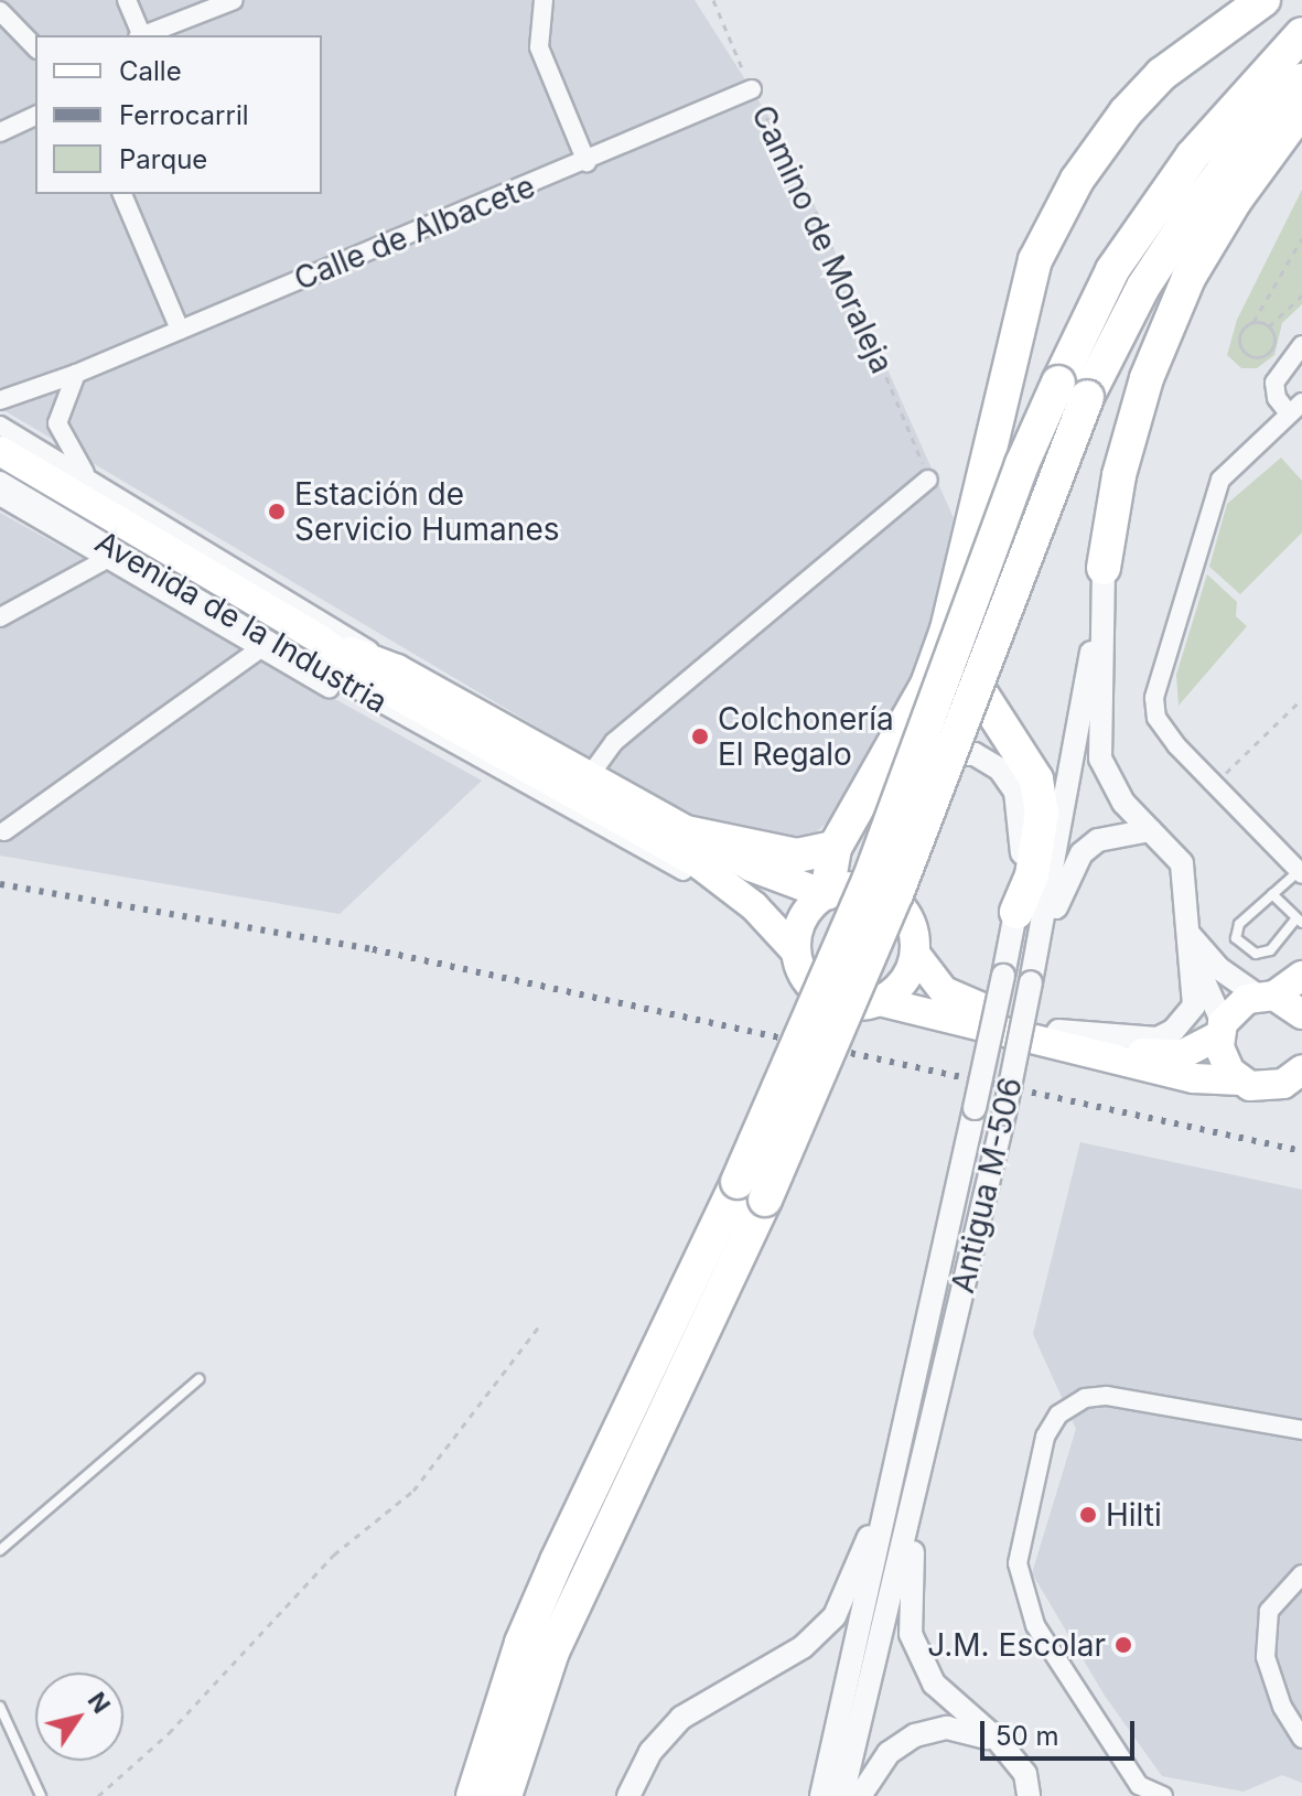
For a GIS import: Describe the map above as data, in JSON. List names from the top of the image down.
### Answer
{
  "streets": {
    "main road": ["Avenida de la Industria"],
    "street": ["Calle de Albacete", "Antigua M-506"],
    "path": ["Camino de Moraleja"]
  },
  "crossings": [
    ["Calle de Albacete", "Camino de Moraleja"]
  ],
  "places": [
    "Estación de Servicio Humanes",
    "Colchonería El Regalo",
    "Hilti",
    "J.M. Escolar"
  ],
  "legend": ["Calle", "Ferrocarril", "Parque"],
  "scale_bar": "50 m",
  "north": "top right"
}
